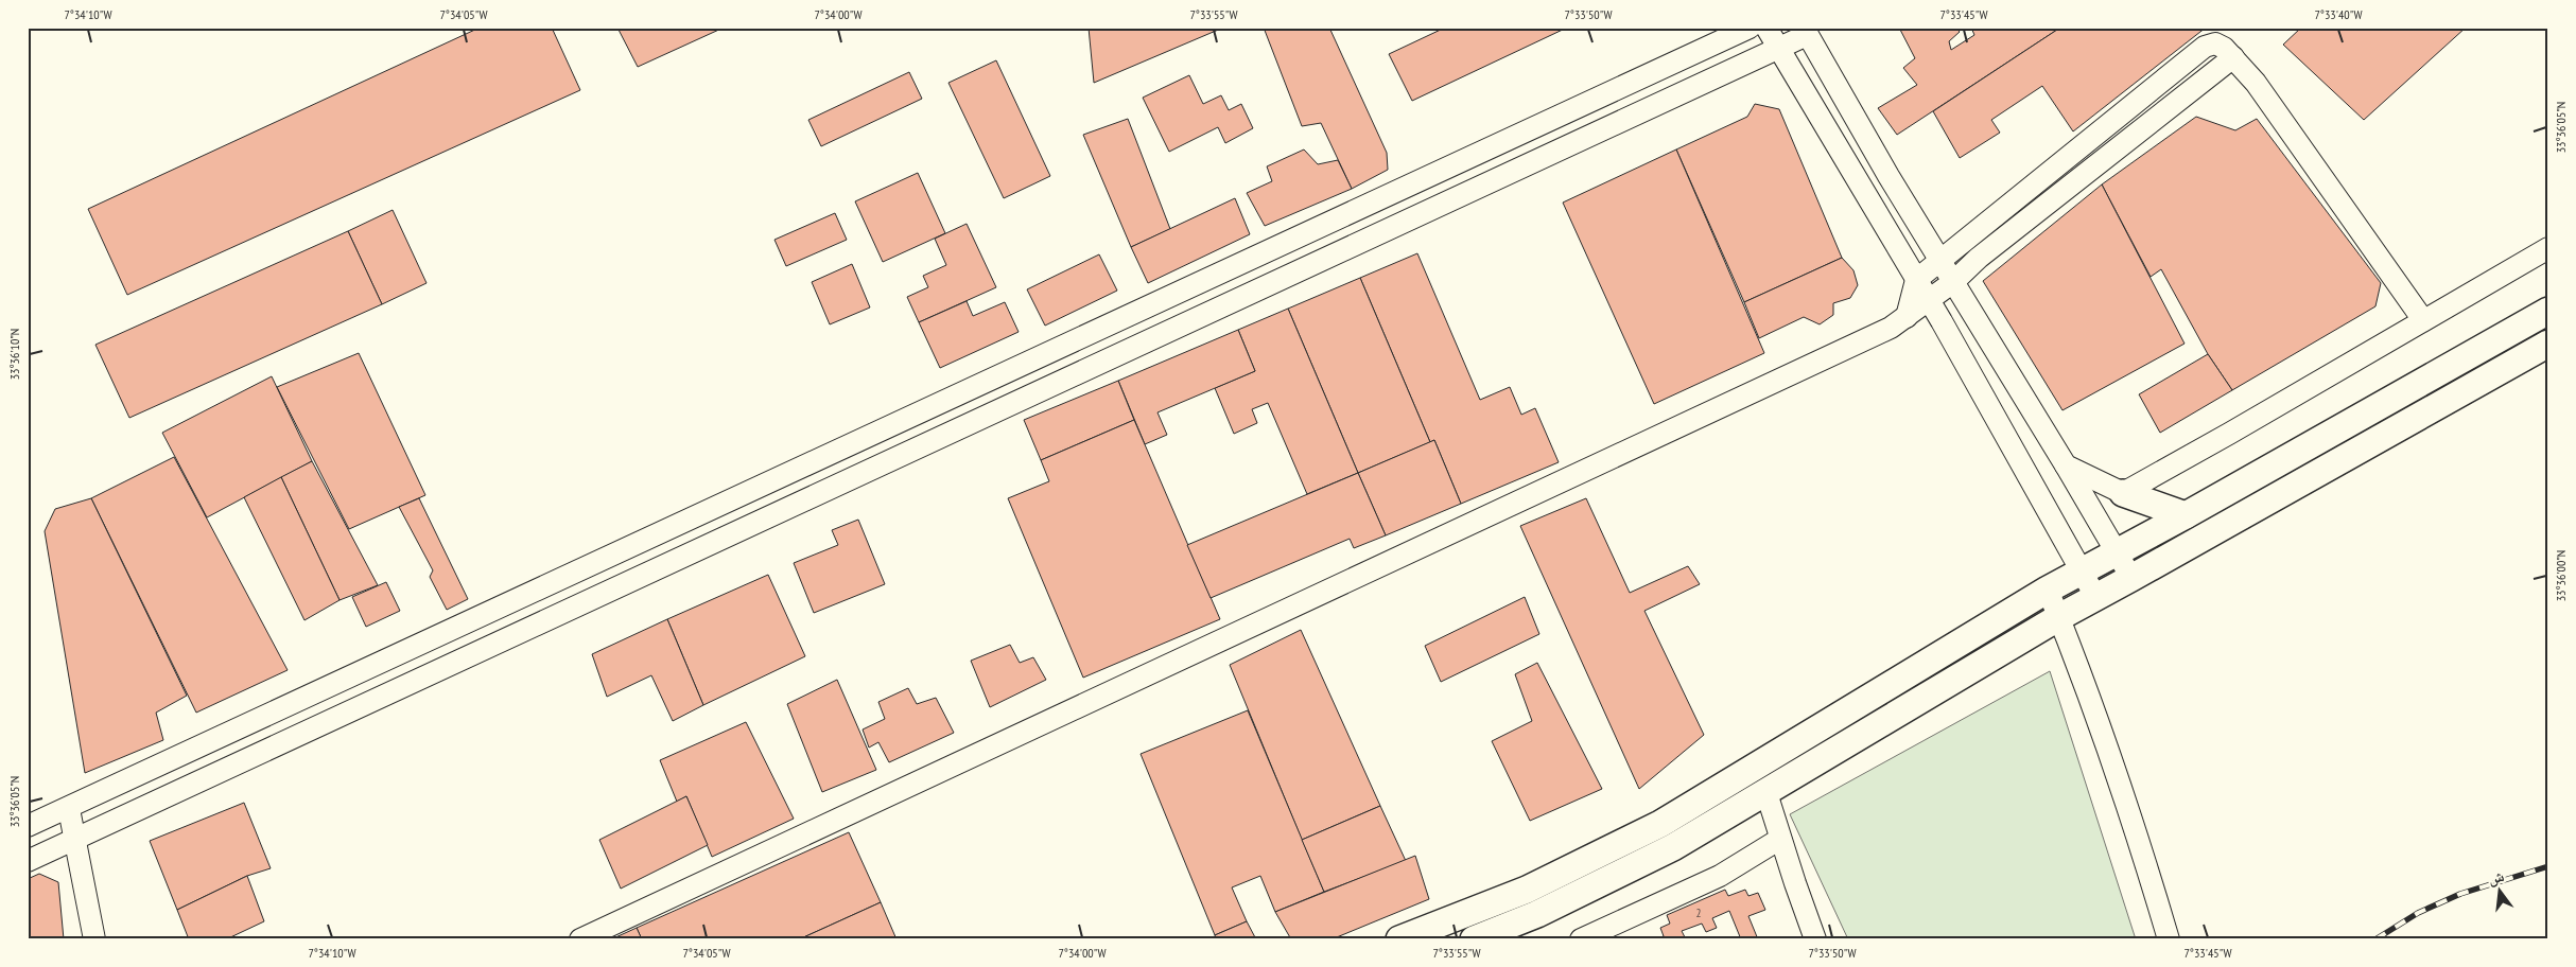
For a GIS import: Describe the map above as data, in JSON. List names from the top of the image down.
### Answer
{
  "house_numbers": ["2"],
  "north": "top",
  "coordinates": [
    "7°34'10\"W",
    "7°34'05\"W",
    "7°34'00\"W",
    "7°33'55\"W",
    "7°33'50\"W",
    "7°33'45\"W",
    "7°33'40\"W",
    "33°36'05\"N",
    "33°36'10\"N",
    "33°36'00\"N"
  ]
}
